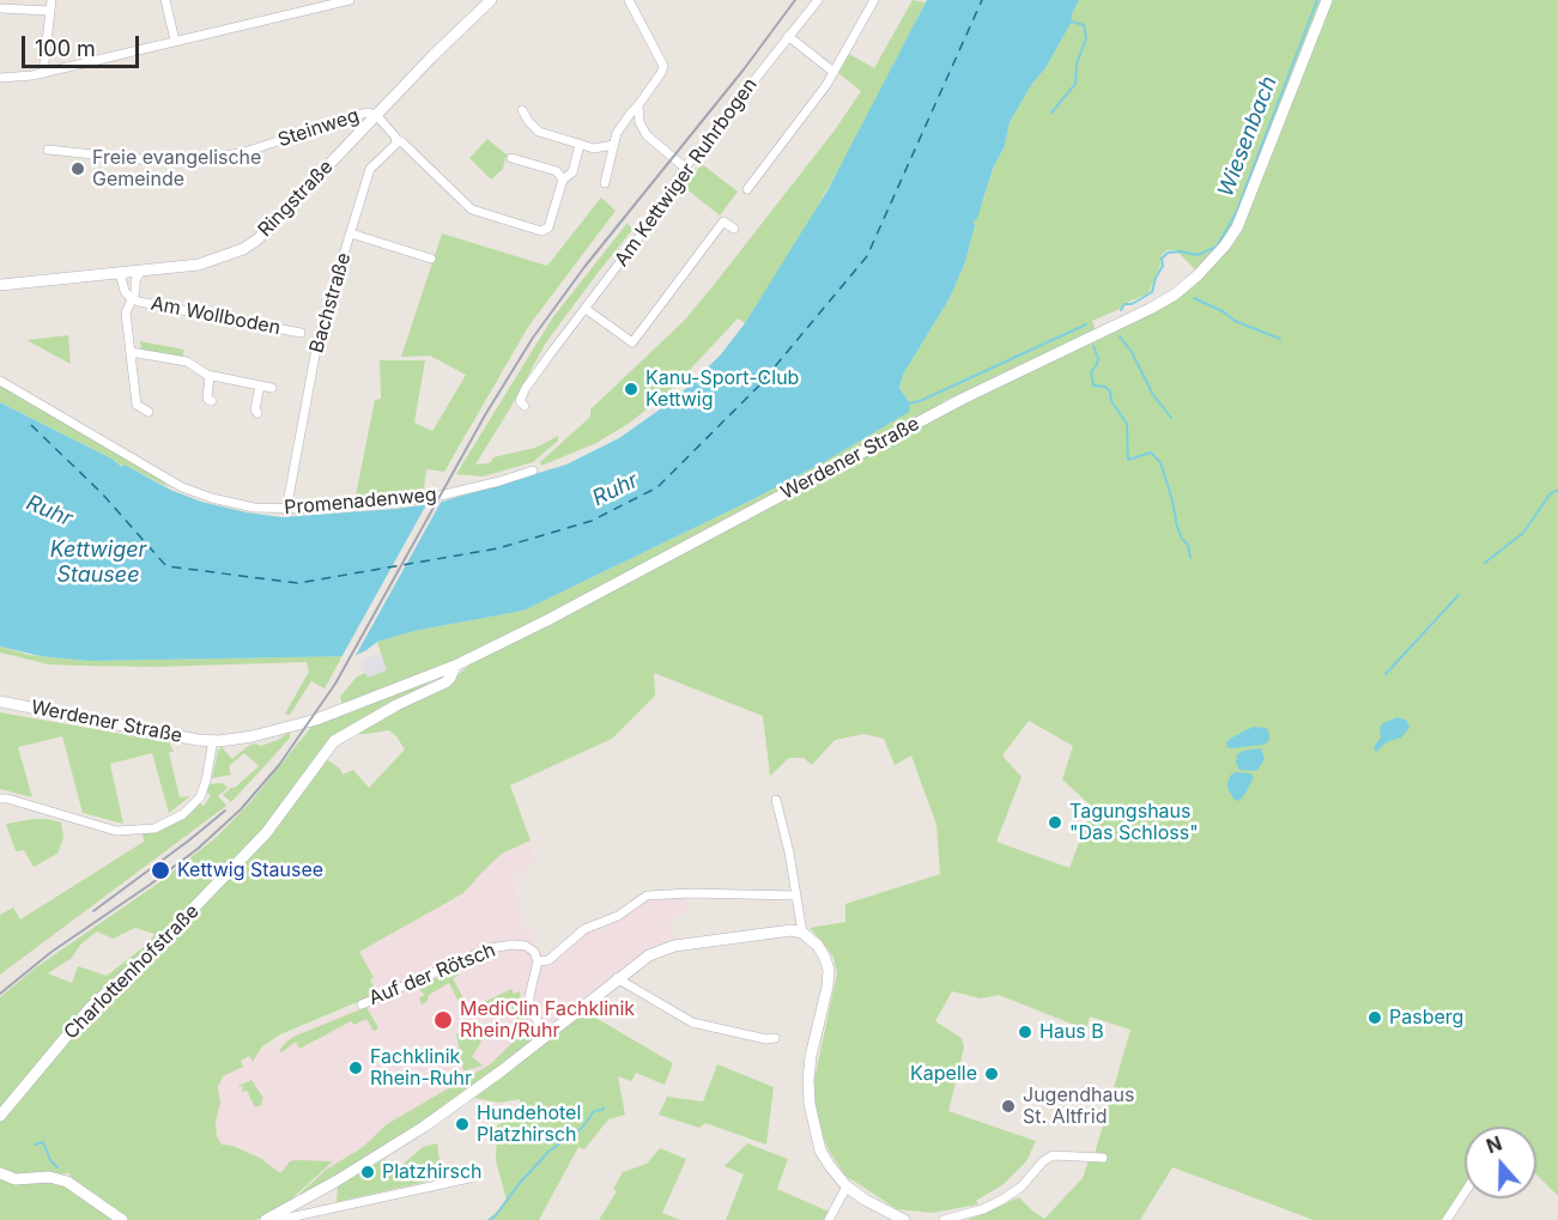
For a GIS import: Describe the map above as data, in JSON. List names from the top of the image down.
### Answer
{
  "streets": {
    "main road": ["Ringstraße", "Werdener Straße", "Charlottenhofstraße"],
    "street": [
      "Steinweg",
      "Am Kettwiger Ruhrbogen",
      "Bachstraße",
      "Am Wollboden",
      "Promenadenweg",
      "Auf der Rötsch"
    ]
  },
  "crossings": [
    ["Steinweg", "Ringstraße"],
    ["Bachstraße", "Promenadenweg"],
    ["Werdener Straße", "Charlottenhofstraße"]
  ],
  "water": ["Wiesenbach", "Ruhr", "Kettwiger Stausee"],
  "places": [
    "Freie evangelische Gemeinde",
    "Kanu-Sport-Club Kettwig",
    "Tagungshaus \"Das Schloss\"",
    "Kettwig Stausee",
    "Pasberg",
    "MediClin Fachklinik Rhein/Ruhr",
    "Haus B",
    "Fachklinik Rhein-Ruhr",
    "Kapelle",
    "Jugendhaus St. Altfrid",
    "Hundehotel Platzhirsch",
    "Platzhirsch"
  ],
  "scale_bar": "100 m",
  "north": "top"
}
